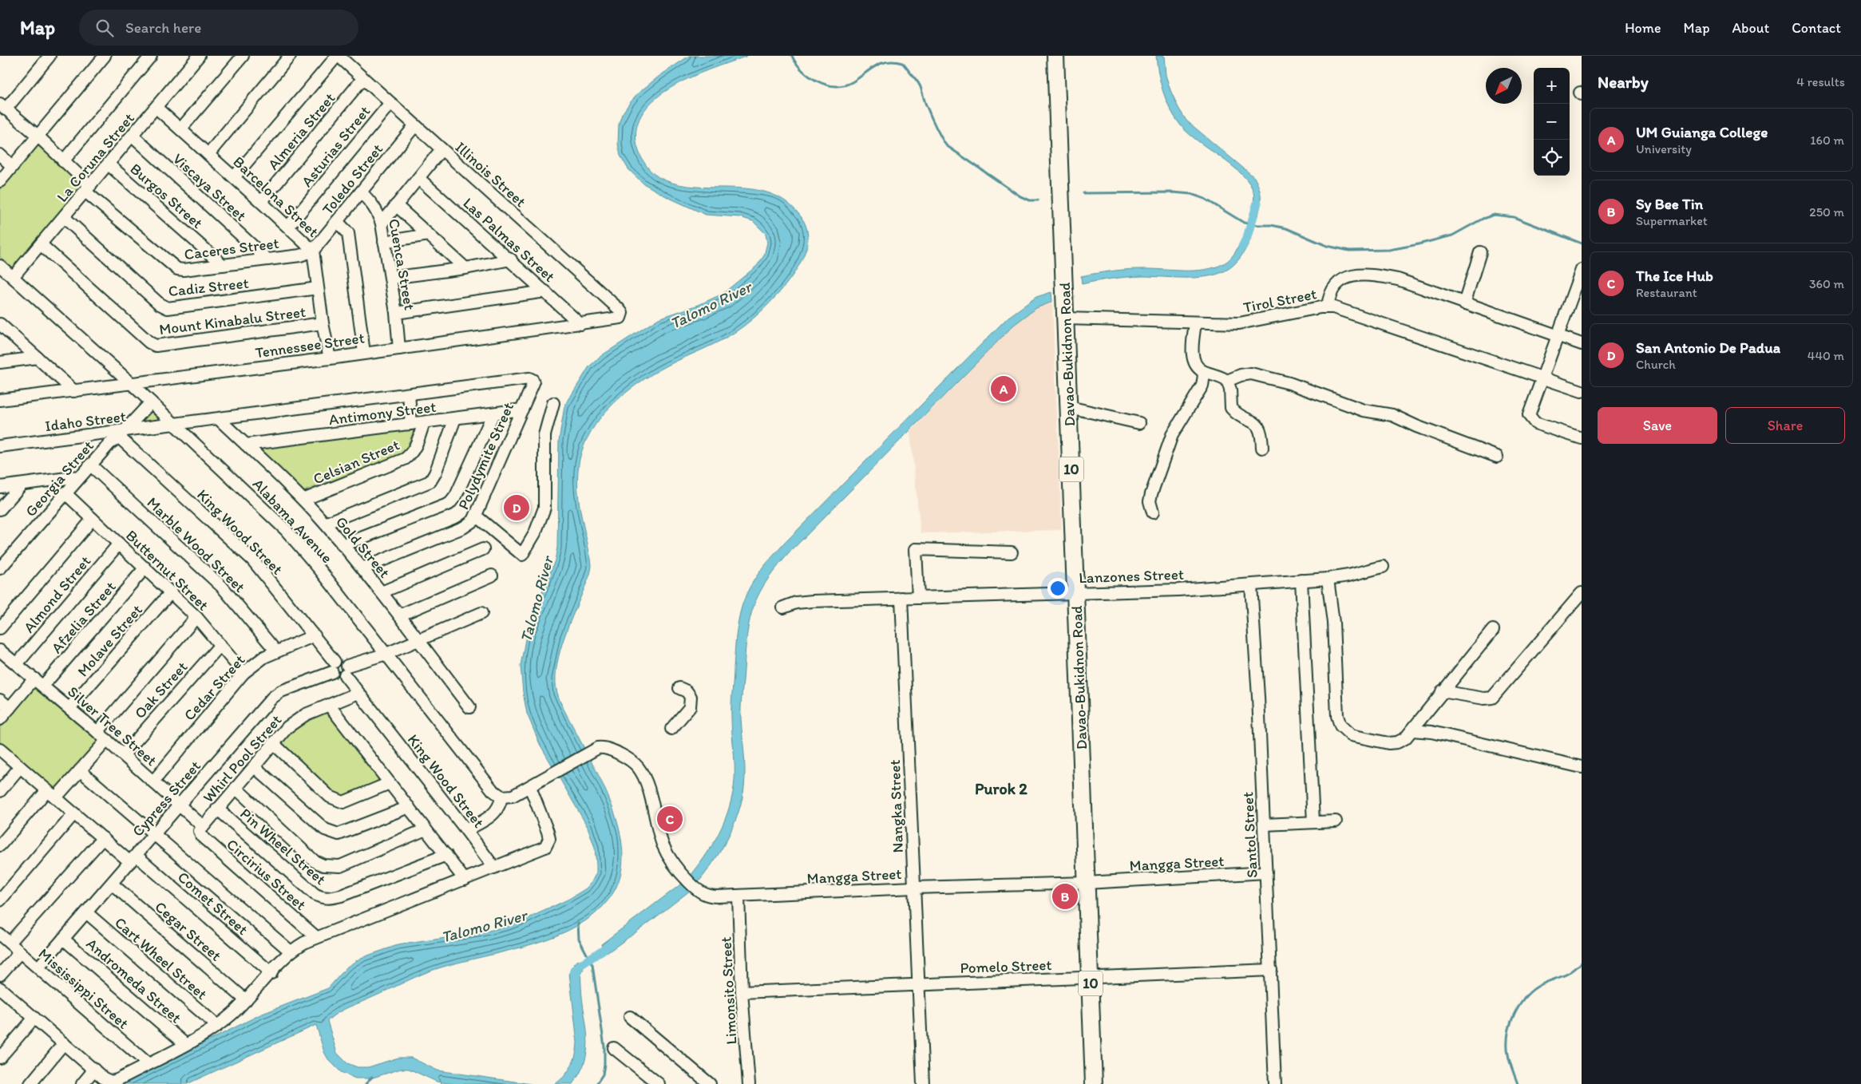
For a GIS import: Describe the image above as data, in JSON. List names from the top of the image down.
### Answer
{
  "streets": {
    "highway": ["Davao-Bukidnon Road", "10"],
    "street": [
      "Almeria Street",
      "Asturias Street",
      "La Coruna Street",
      "Illinois Street",
      "Toledo Street",
      "Viscaya Street",
      "Burgos Street",
      "Barcelona Street",
      "Las Palmas Street",
      "Caceres Street",
      "Cuenca Street",
      "Cadiz Street",
      "Tirol Street",
      "Mount Kinabalu Street",
      "Tennessee Street",
      "Antimony Street",
      "Idaho Street",
      "Polydymite Street",
      "Celsian Street",
      "Georgia Street",
      "Alabama Avenue",
      "King Wood Street",
      "Marble Wood Street",
      "Gold Street",
      "Butternut Street",
      "Lanzones Street",
      "Almond Street",
      "Afzelia Street",
      "Molave Street",
      "Cedar Street",
      "Oak Street",
      "Silver Tree Street",
      "Whirl Pool Street",
      "Cypress Street",
      "Nangka Street",
      "Santol Street",
      "Pin Wheel Street",
      "Mangga Street",
      "Circirius Street",
      "Comet Street",
      "Cegar Street",
      "Cart Wheel Street",
      "Pomelo Street",
      "Andromeda Street",
      "Mississippi Street",
      "Limonsito Street"
    ]
  },
  "crossings": [
    ["Almeria Street", "Illinois Street"],
    ["Almeria Street", "Barcelona Street"],
    ["Asturias Street", "Illinois Street"],
    ["Asturias Street", "Barcelona Street"],
    ["La Coruna Street", "Viscaya Street"],
    ["La Coruna Street", "Burgos Street"],
    ["La Coruna Street", "Barcelona Street"],
    ["La Coruna Street", "Caceres Street"],
    ["La Coruna Street", "Cadiz Street"],
    ["La Coruna Street", "Mount Kinabalu Street"],
    ["La Coruna Street", "Alabama Avenue"],
    ["Illinois Street", "Toledo Street"],
    ["Illinois Street", "Tennessee Street"],
    ["Toledo Street", "Barcelona Street"],
    ["Toledo Street", "Caceres Street"],
    ["Toledo Street", "Cuenca Street"],
    ["Viscaya Street", "Caceres Street"],
    ["Burgos Street", "Caceres Street"],
    ["Barcelona Street", "Caceres Street"],
    ["Barcelona Street", "Cadiz Street"],
    ["Barcelona Street", "Mount Kinabalu Street"],
    ["Barcelona Street", "Tennessee Street"],
    ["Las Palmas Street", "Tennessee Street"],
    ["Cuenca Street", "Tennessee Street"],
    ["Tirol Street", "Davao-Bukidnon Road"],
    ["Tennessee Street", "Alabama Avenue"],
    ["Davao-Bukidnon Road", "Lanzones Street"],
    ["Davao-Bukidnon Road", "Mangga Street"],
    ["Davao-Bukidnon Road", "Pomelo Street"],
    ["Antimony Street", "Polydymite Street"],
    ["Antimony Street", "Celsian Street"],
    ["Antimony Street", "Gold Street"],
    ["Idaho Street", "Polydymite Street"],
    ["Idaho Street", "Georgia Street"],
    ["Idaho Street", "Alabama Avenue"],
    ["Idaho Street", "King Wood Street"],
    ["Idaho Street", "Gold Street"],
    ["Polydymite Street", "Gold Street"],
    ["Celsian Street", "Gold Street"],
    ["Georgia Street", "Alabama Avenue"],
    ["Georgia Street", "King Wood Street"],
    ["Georgia Street", "Marble Wood Street"],
    ["Georgia Street", "Butternut Street"],
    ["King Wood Street", "Cedar Street"],
    ["King Wood Street", "Whirl Pool Street"],
    ["King Wood Street", "Cypress Street"],
    ["Marble Wood Street", "Cedar Street"],
    ["Butternut Street", "Almond Street"],
    ["Butternut Street", "Afzelia Street"],
    ["Butternut Street", "Molave Street"],
    ["Butternut Street", "Cedar Street"],
    ["Butternut Street", "Oak Street"],
    ["Lanzones Street", "Nangka Street"],
    ["Lanzones Street", "Santol Street"],
    ["Almond Street", "Silver Tree Street"],
    ["Afzelia Street", "Silver Tree Street"],
    ["Molave Street", "Silver Tree Street"],
    ["Cedar Street", "Silver Tree Street"],
    ["Oak Street", "Silver Tree Street"],
    ["Silver Tree Street", "Whirl Pool Street"],
    ["Silver Tree Street", "Cypress Street"],
    ["Silver Tree Street", "Circirius Street"],
    ["Whirl Pool Street", "Pin Wheel Street"],
    ["Whirl Pool Street", "Circirius Street"],
    ["Cypress Street", "Comet Street"],
    ["Cypress Street", "Cegar Street"],
    ["Cypress Street", "Cart Wheel Street"],
    ["Cypress Street", "Andromeda Street"],
    ["Cypress Street", "Mississippi Street"],
    ["Nangka Street", "Mangga Street"],
    ["Nangka Street", "Pomelo Street"],
    ["Santol Street", "Mangga Street"],
    ["Santol Street", "Pomelo Street"],
    ["Mangga Street", "Limonsito Street"],
    ["Pomelo Street", "Limonsito Street"]
  ],
  "districts": ["Purok 2"],
  "water": ["Talomo River"],
  "north": "bottom left",
  "page": {
    "header": "Map",
    "search": "Search here",
    "nav": [
      "Home",
      "Map",
      "About",
      "Contact"
    ],
    "heading": ["Nearby", "4 results"],
    "map_buttons": ["+", "−"],
    "list": [
      {
        "mark": "A",
        "name": "UM Guianga College",
        "note": "University",
        "value": "160 m"
      },
      {
        "mark": "B",
        "name": "Sy Bee Tin",
        "note": "Supermarket",
        "value": "250 m"
      },
      {
        "mark": "C",
        "name": "The Ice Hub",
        "note": "Restaurant",
        "value": "360 m"
      },
      {
        "mark": "D",
        "name": "San Antonio De Padua",
        "note": "Church",
        "value": "440 m"
      }
    ],
    "pins": [
      "A",
      "D",
      "C",
      "B"
    ],
    "buttons": ["Save", "Share"]
  }
}
